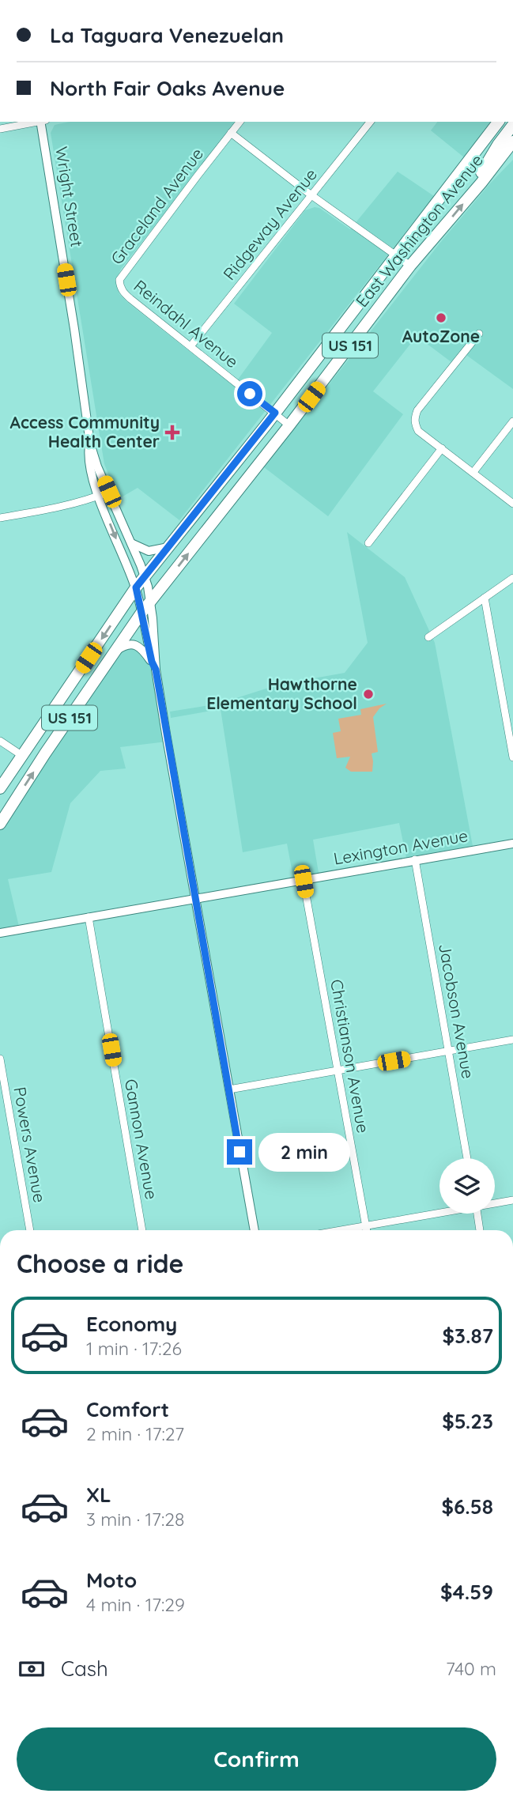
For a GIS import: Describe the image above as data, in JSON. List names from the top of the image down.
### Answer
{
  "streets": {
    "main road": ["East Washington Avenue", "US 151"],
    "street": [
      "Wright Street",
      "Graceland Avenue",
      "Ridgeway Avenue",
      "Reindahl Avenue",
      "Lexington Avenue",
      "Jacobson Avenue",
      "Christianson Avenue",
      "Gannon Avenue",
      "Powers Avenue"
    ]
  },
  "crossings": [
    ["Wright Street", "East Washington Avenue"],
    ["Graceland Avenue", "Reindahl Avenue"],
    ["Ridgeway Avenue", "Reindahl Avenue"],
    ["East Washington Avenue", "Reindahl Avenue"],
    ["Lexington Avenue", "Jacobson Avenue"],
    ["Lexington Avenue", "Christianson Avenue"],
    ["Lexington Avenue", "Gannon Avenue"]
  ],
  "places": {
    "other": ["AutoZone", "Hawthorne Elementary School"],
    "health": ["Access Community Health Center"]
  },
  "page": {
    "banner": ["La Taguara Venezuelan", "North Fair Oaks Avenue"],
    "bubble": "2 min",
    "heading": "Choose a ride",
    "list": [
      {
        "name": "Economy",
        "note": "1 min · 17:26",
        "value": "$3.87"
      },
      {
        "name": "Comfort",
        "note": "2 min · 17:27",
        "value": "$5.23"
      },
      {
        "name": "XL",
        "note": "3 min · 17:28",
        "value": "$6.58"
      },
      {
        "name": "Moto",
        "note": "4 min · 17:29",
        "value": "$4.59"
      }
    ],
    "pay": ["Cash", "740 m"],
    "buttons": "Confirm"
  }
}
